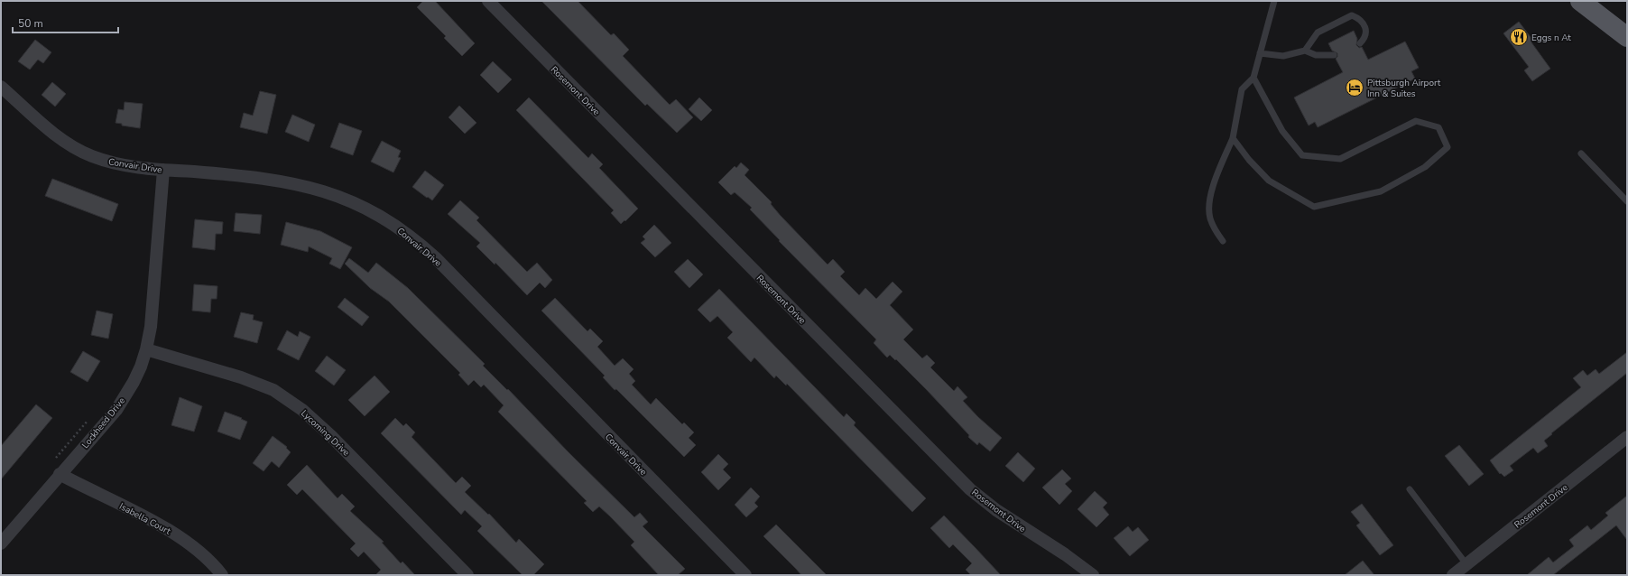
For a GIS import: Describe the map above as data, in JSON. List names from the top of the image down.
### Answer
{
  "streets": {
    "street": [
      "Rosemont Drive",
      "Convair Drive",
      "Lockheed Drive",
      "Lycoming Drive",
      "Isabella Court"
    ]
  },
  "crossings": [
    ["Convair Drive", "Lockheed Drive"],
    ["Lockheed Drive", "Lycoming Drive"],
    ["Lockheed Drive", "Isabella Court"]
  ],
  "places": {
    "restaurant": ["Eggs n At"],
    "hotel": ["Pittsburgh Airport Inn & Suites"]
  },
  "scale_bar": "50 m"
}
